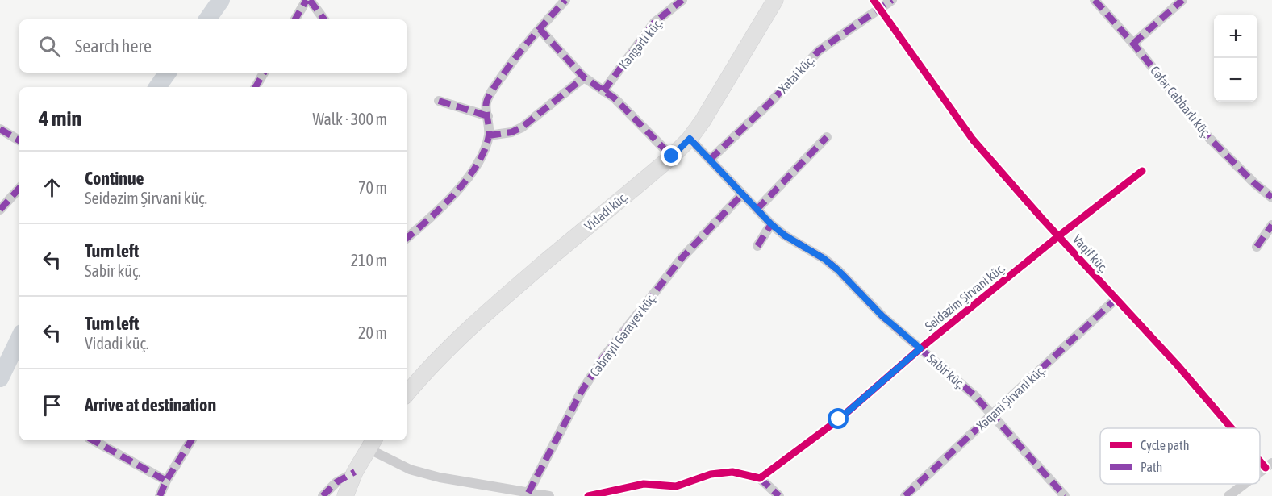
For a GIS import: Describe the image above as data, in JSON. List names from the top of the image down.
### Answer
{
  "streets": {
    "main road": ["Vidadi küç."],
    "street": [
      "Kəngərli küç.",
      "Xətai küç.",
      "Cəfər Cabbarlı küç.",
      "Vaqif küç.",
      "Seidəzim Şirvani küç.",
      "Cəbrayıl Gərayev küç.",
      "Sabir küç.",
      "Xəqani Şirvani küç."
    ]
  },
  "crossings": [
    ["Xətai küç.", "Vaqif küç."],
    ["Xətai küç.", "Sabir küç."],
    ["Vidadi küç.", "Sabir küç."],
    ["Vaqif küç.", "Seidəzim Şirvani küç."],
    ["Vaqif küç.", "Xəqani Şirvani küç."],
    ["Seidəzim Şirvani küç.", "Sabir küç."],
    ["Cəbrayıl Gərayev küç.", "Sabir küç."],
    ["Sabir küç.", "Xəqani Şirvani küç."]
  ],
  "legend": ["Cycle path", "Path"],
  "page": {
    "map_buttons": ["+", "−"],
    "search": "Search here",
    "heading": ["4 min", "Walk · 300 m"],
    "list": [
      ["Continue", "Seidəzim Şirvani küç.", "70 m"],
      ["Turn left", "Sabir küç.", "210 m"],
      ["Turn left", "Vidadi küç.", "20 m"],
      "Arrive at destination"
    ]
  }
}
